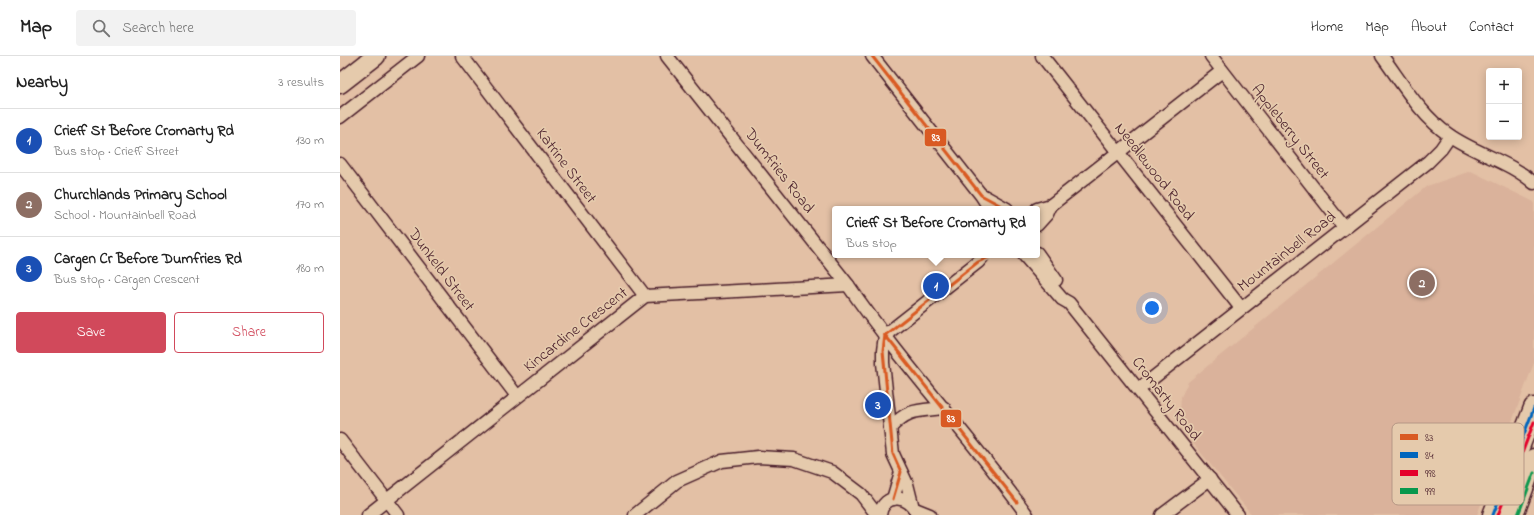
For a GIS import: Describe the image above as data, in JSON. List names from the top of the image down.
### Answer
{
  "streets": {
    "street": [
      "Appleberry Street",
      "Katrine Street",
      "Dumfries Road",
      "Needlewood Road",
      "Mountainbell Road",
      "Dunkeld Street",
      "Kincardine Crescent",
      "Cromarty Road"
    ]
  },
  "crossings": [
    ["Appleberry Street", "Mountainbell Road"],
    ["Katrine Street", "Kincardine Crescent"],
    ["Dumfries Road", "Kincardine Crescent"],
    ["Needlewood Road", "Mountainbell Road"],
    ["Mountainbell Road", "Cromarty Road"],
    ["Dunkeld Street", "Kincardine Crescent"]
  ],
  "lines": [
    "transit line 83",
    "transit line 84",
    "transit line 998",
    "transit line 999"
  ],
  "legend": [
    "83",
    "84",
    "998",
    "999"
  ],
  "page": {
    "header": "Map",
    "search": "Search here",
    "nav": [
      "Home",
      "Map",
      "About",
      "Contact"
    ],
    "heading": ["Nearby", "3 results"],
    "map_buttons": ["+", "−"],
    "list": [
      {
        "mark": "1",
        "name": "Crieff St Before Cromarty Rd",
        "note": "Bus stop · Crieff Street",
        "value": "130 m"
      },
      {
        "mark": "2",
        "name": "Churchlands Primary School",
        "note": "School · Mountainbell Road",
        "value": "170 m"
      },
      {
        "mark": "3",
        "name": "Cargen Cr Before Dumfries Rd",
        "note": "Bus stop · Cargen Crescent",
        "value": "180 m"
      }
    ],
    "popup": ["Crieff St Before Cromarty Rd", "Bus stop"],
    "pins": ["2", "1", "3"],
    "buttons": ["Save", "Share"]
  }
}
